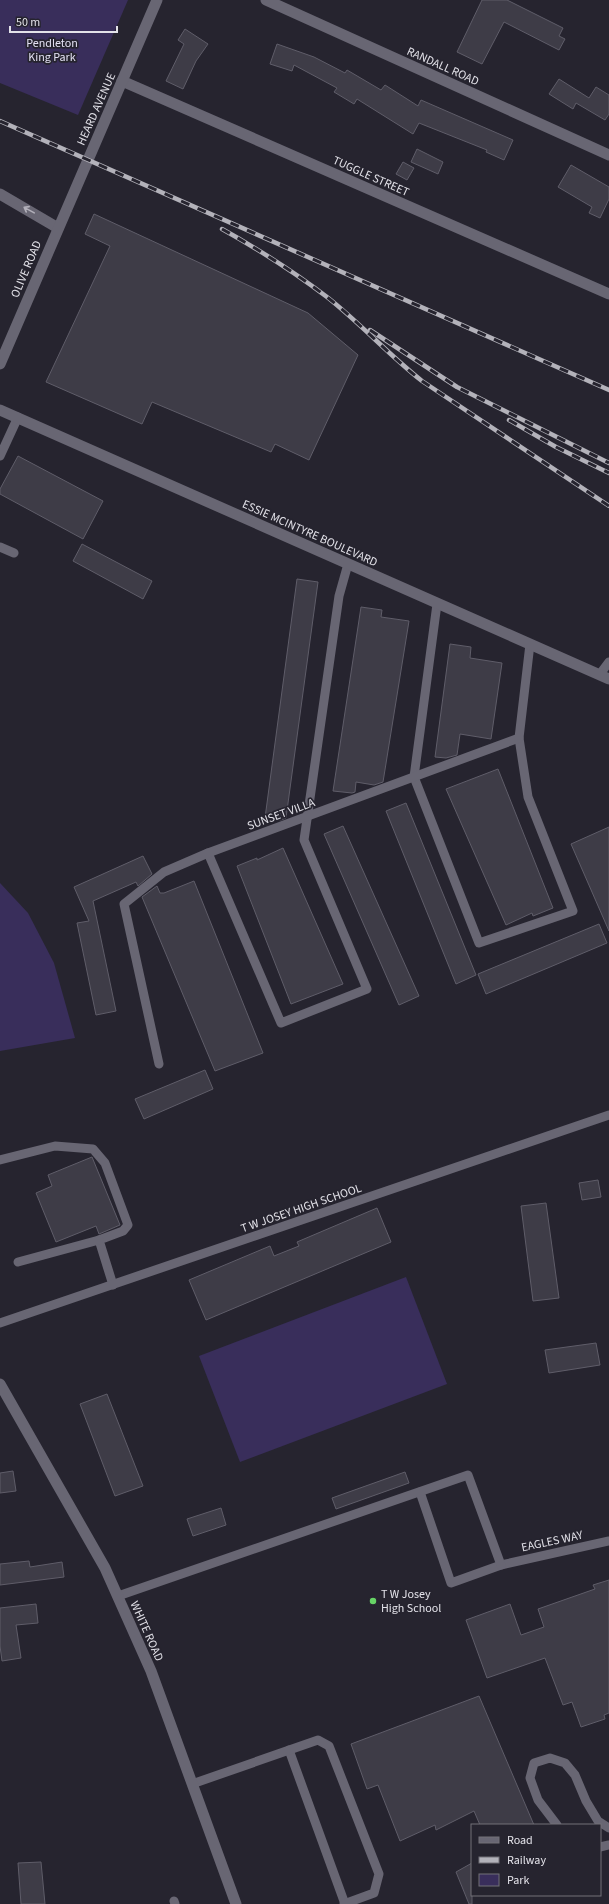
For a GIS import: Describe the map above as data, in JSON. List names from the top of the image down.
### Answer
{
  "streets": {
    "street": [
      "RANDALL ROAD",
      "HEARD AVENUE",
      "TUGGLE STREET",
      "OLIVE ROAD",
      "ESSIE MCINTYRE BOULEVARD",
      "WHITE ROAD"
    ],
    "lane": ["SUNSET VILLA", "T W JOSEY HIGH SCHOOL", "EAGLES WAY"]
  },
  "crossings": [
    ["HEARD AVENUE", "TUGGLE STREET"],
    ["HEARD AVENUE", "OLIVE ROAD"]
  ],
  "parks": ["Pendleton King Park"],
  "places": ["T W Josey High School"],
  "legend": ["Road", "Railway", "Park"],
  "scale_bar": "50 m"
}
